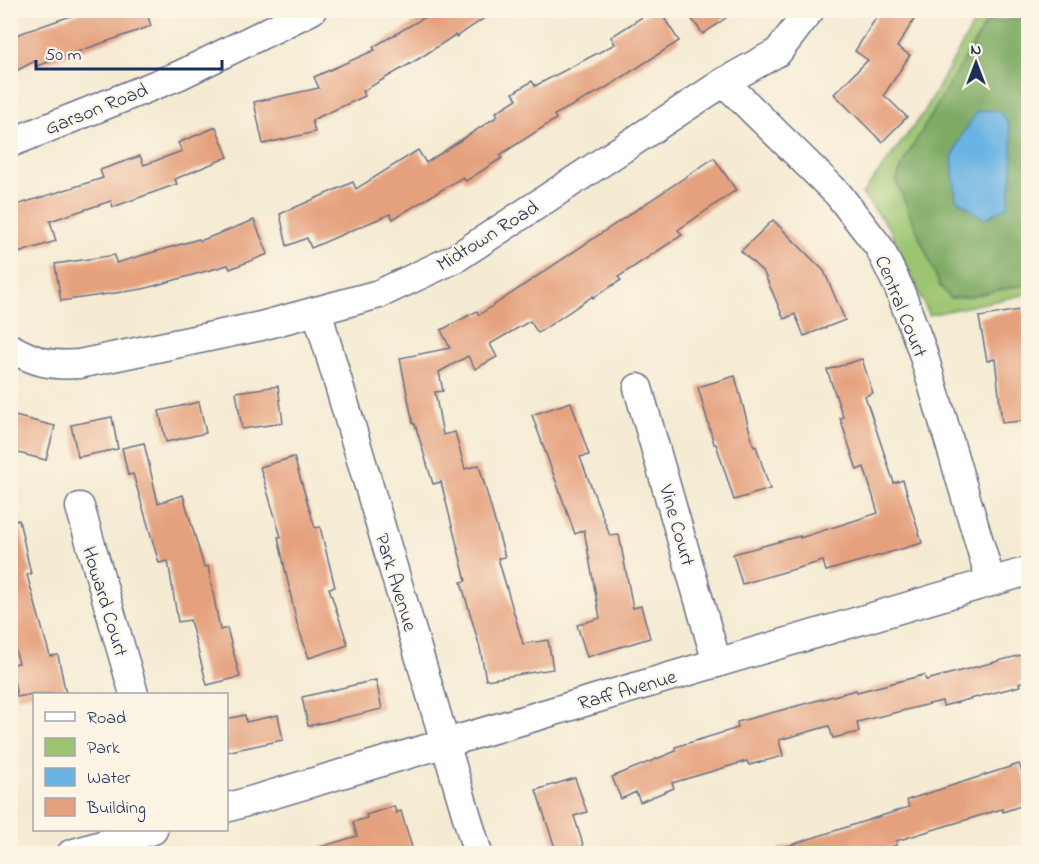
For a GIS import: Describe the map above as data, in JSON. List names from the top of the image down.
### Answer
{
  "streets": {
    "street": [
      "Garson Road",
      "Midtown Road",
      "Central Court",
      "Vine Court",
      "Park Avenue",
      "Howard Court",
      "Raff Avenue"
    ]
  },
  "crossings": [
    ["Midtown Road", "Central Court"],
    ["Midtown Road", "Park Avenue"],
    ["Central Court", "Raff Avenue"],
    ["Vine Court", "Raff Avenue"],
    ["Park Avenue", "Raff Avenue"]
  ],
  "legend": [
    "Road",
    "Park",
    "Water",
    "Building"
  ],
  "scale_bar": "50 m",
  "north": "top"
}
